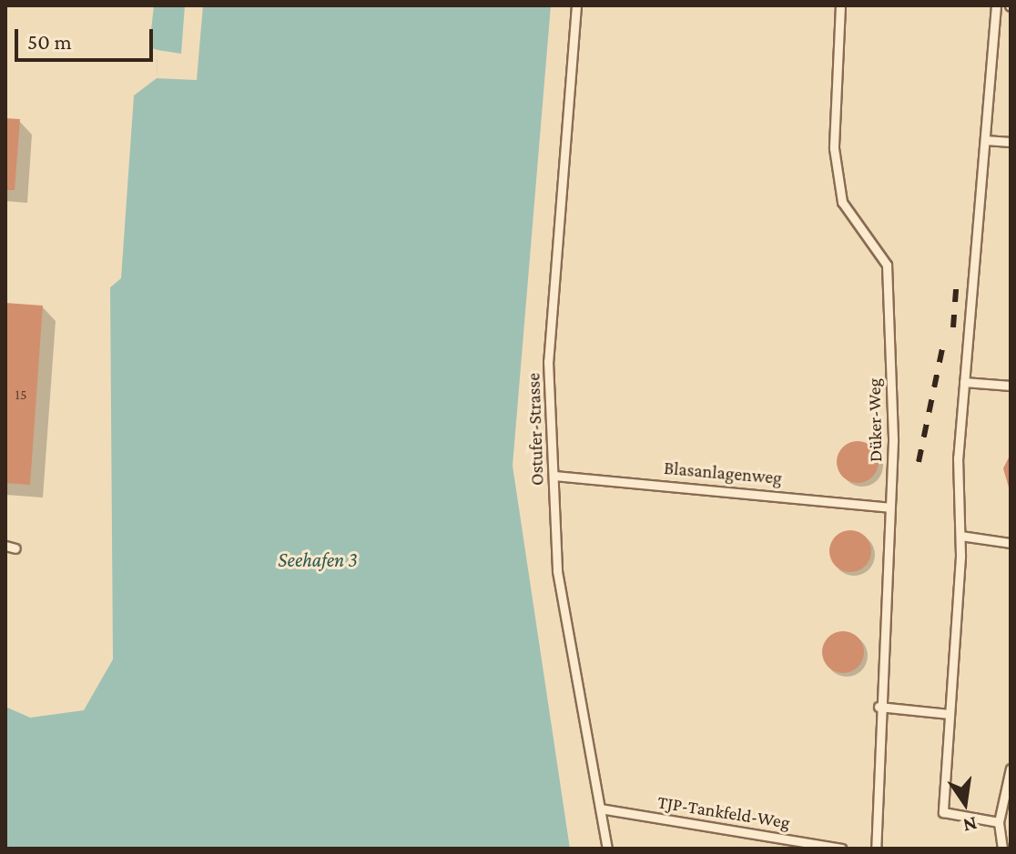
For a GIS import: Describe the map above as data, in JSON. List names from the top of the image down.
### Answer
{
  "streets": {
    "lane": [
      "Düker-Weg",
      "Ostufer-Strasse",
      "Blasanlagenweg",
      "TJP-Tankfeld-Weg"
    ]
  },
  "crossings": [
    ["Düker-Weg", "Blasanlagenweg"],
    ["Ostufer-Strasse", "Blasanlagenweg"],
    ["Ostufer-Strasse", "TJP-Tankfeld-Weg"]
  ],
  "water": ["Seehafen 3"],
  "house_numbers": ["15"],
  "scale_bar": "50 m",
  "north": "bottom"
}
